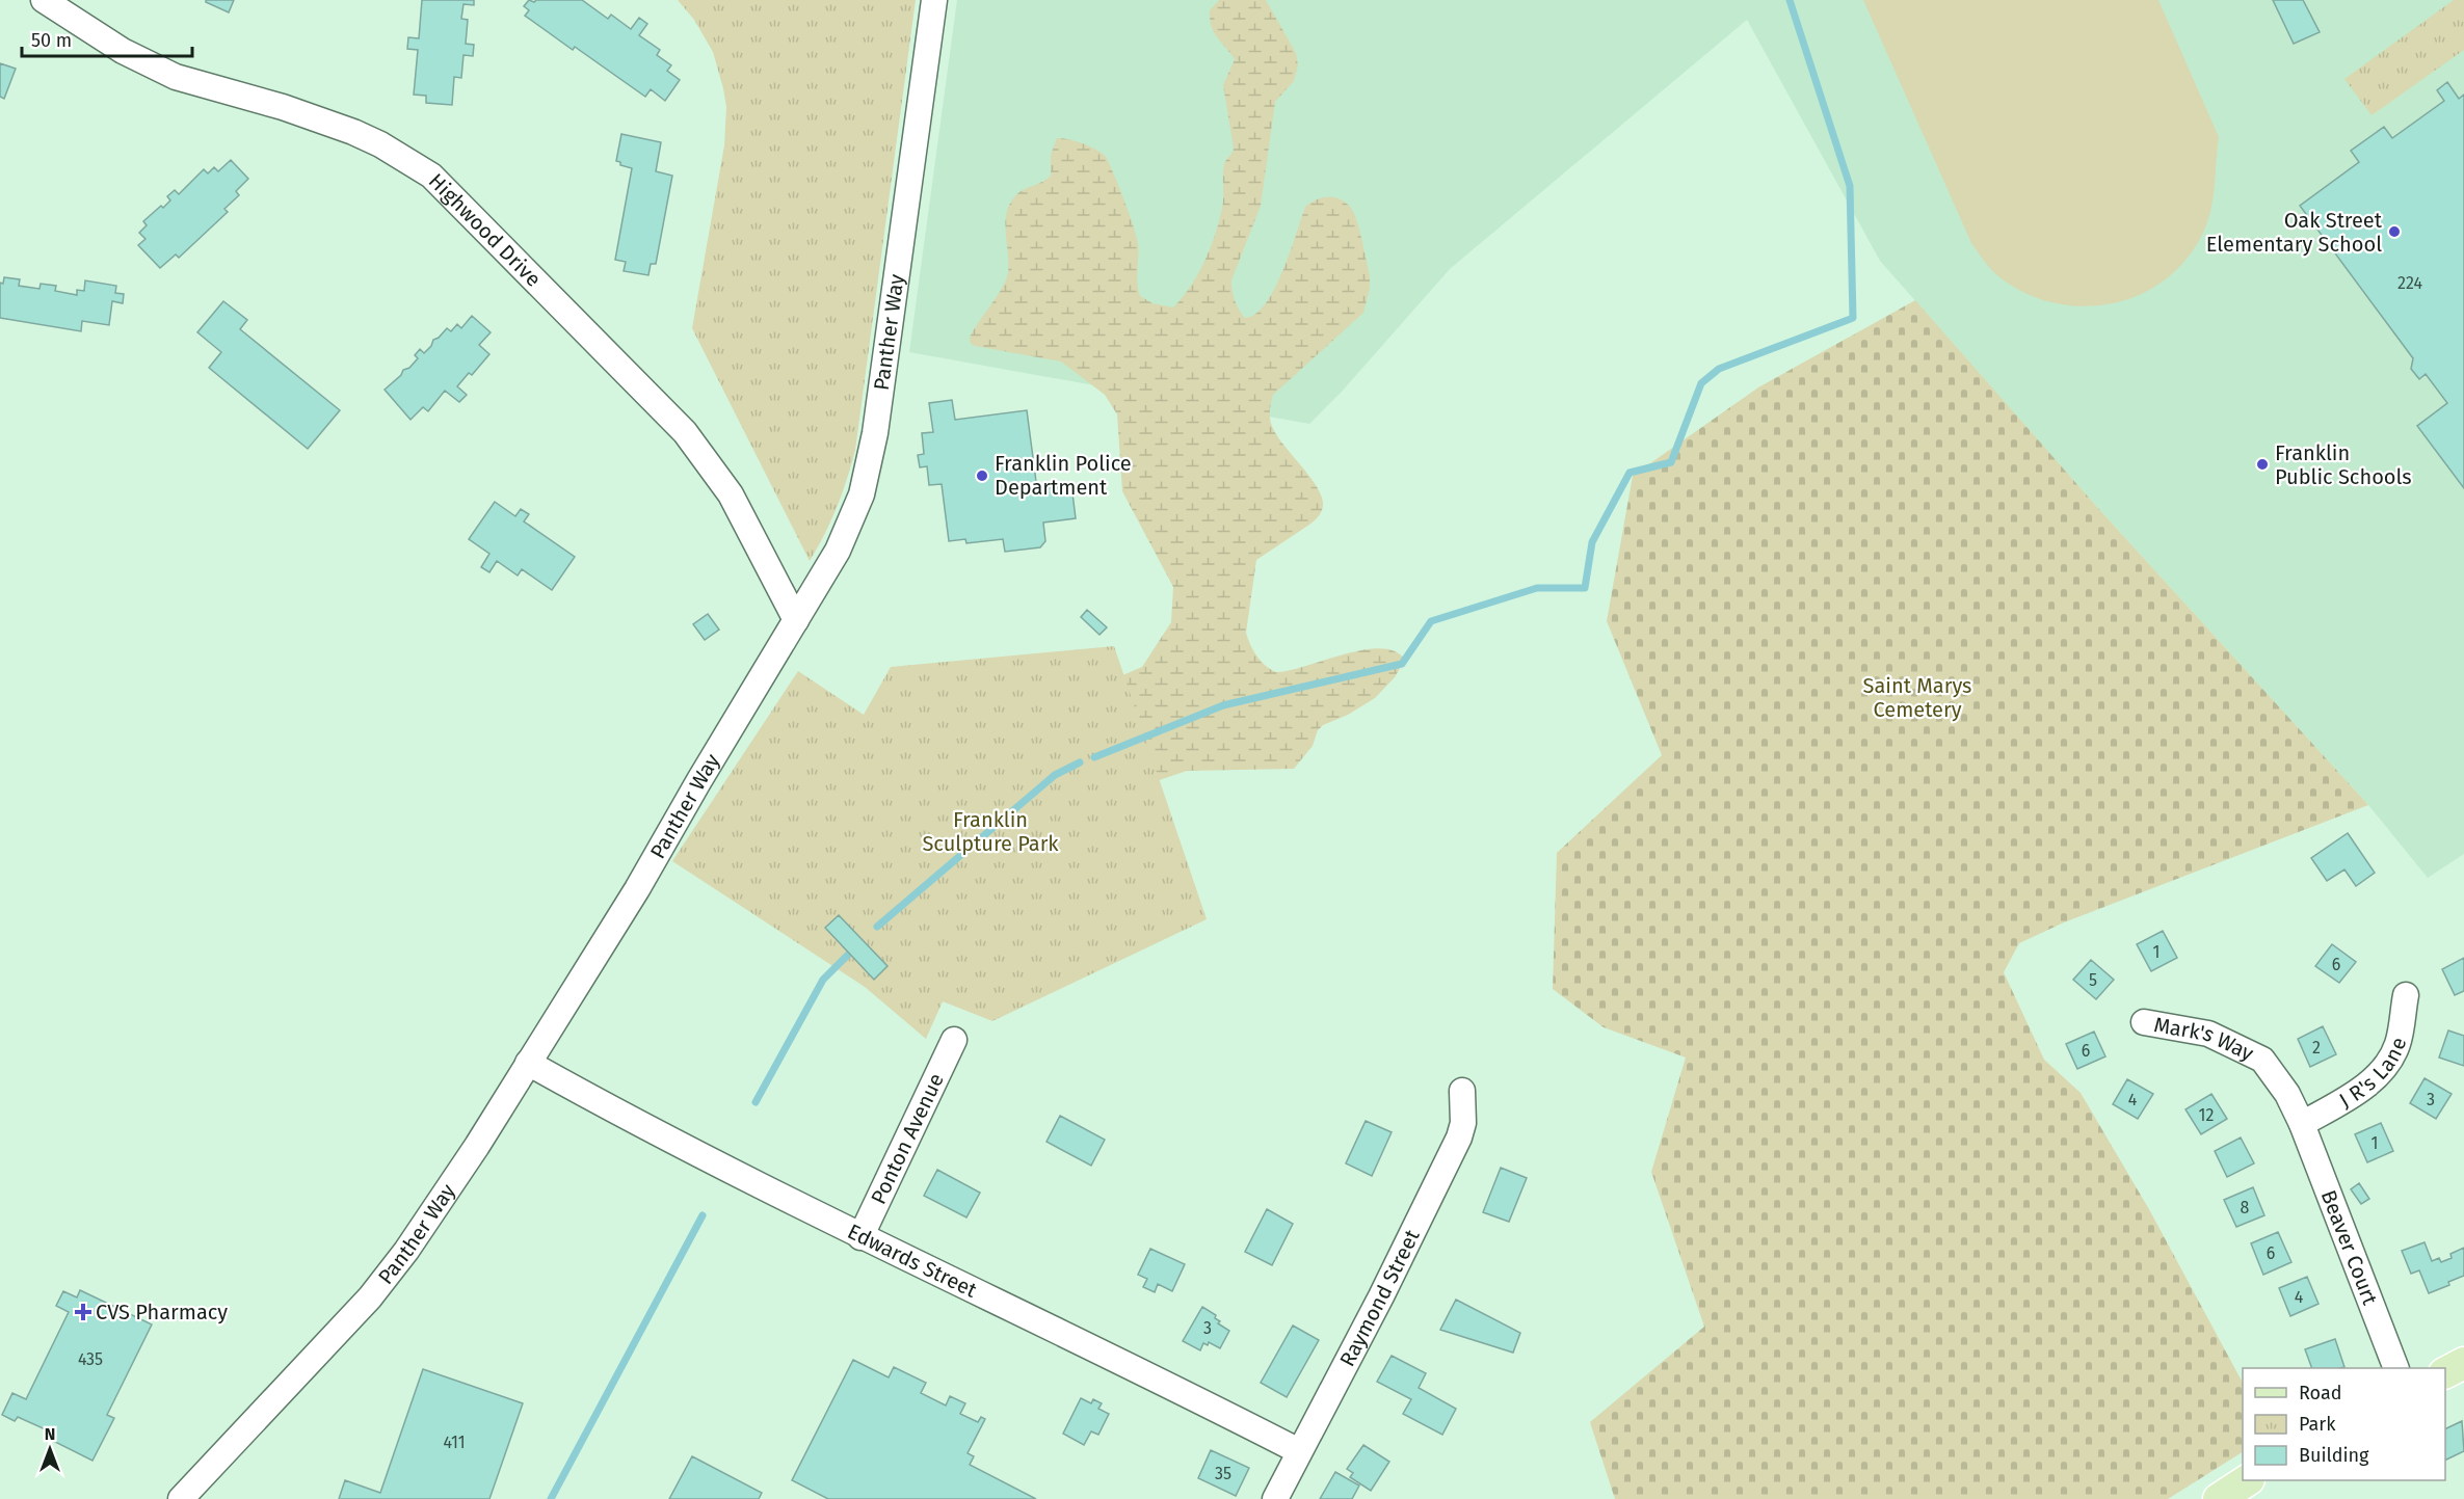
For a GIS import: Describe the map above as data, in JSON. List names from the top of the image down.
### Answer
{
  "streets": {
    "street": [
      "Highwood Drive",
      "Panther Way",
      "Mark's Way",
      "J R's Lane",
      "Ponton Avenue",
      "Beaver Court",
      "Edwards Street",
      "Raymond Street"
    ]
  },
  "crossings": [
    ["Highwood Drive", "Panther Way"],
    ["Panther Way", "Edwards Street"],
    ["Mark's Way", "J R's Lane"],
    ["Mark's Way", "Beaver Court"],
    ["J R's Lane", "Beaver Court"],
    ["Ponton Avenue", "Edwards Street"],
    ["Edwards Street", "Raymond Street"]
  ],
  "parks": ["Saint Marys Cemetery", "Franklin Sculpture Park"],
  "places": {
    "other": ["Oak Street Elementary School", "Franklin Public Schools", "Franklin Police Department"],
    "health": ["CVS Pharmacy"]
  },
  "house_numbers": [
    "224",
    "1",
    "6",
    "5",
    "2",
    "6",
    "4",
    "3",
    "12",
    "1",
    "8",
    "6",
    "4",
    "3",
    "435",
    "411",
    "35"
  ],
  "legend": ["Road", "Park", "Building"],
  "scale_bar": "50 m",
  "north": "top"
}
